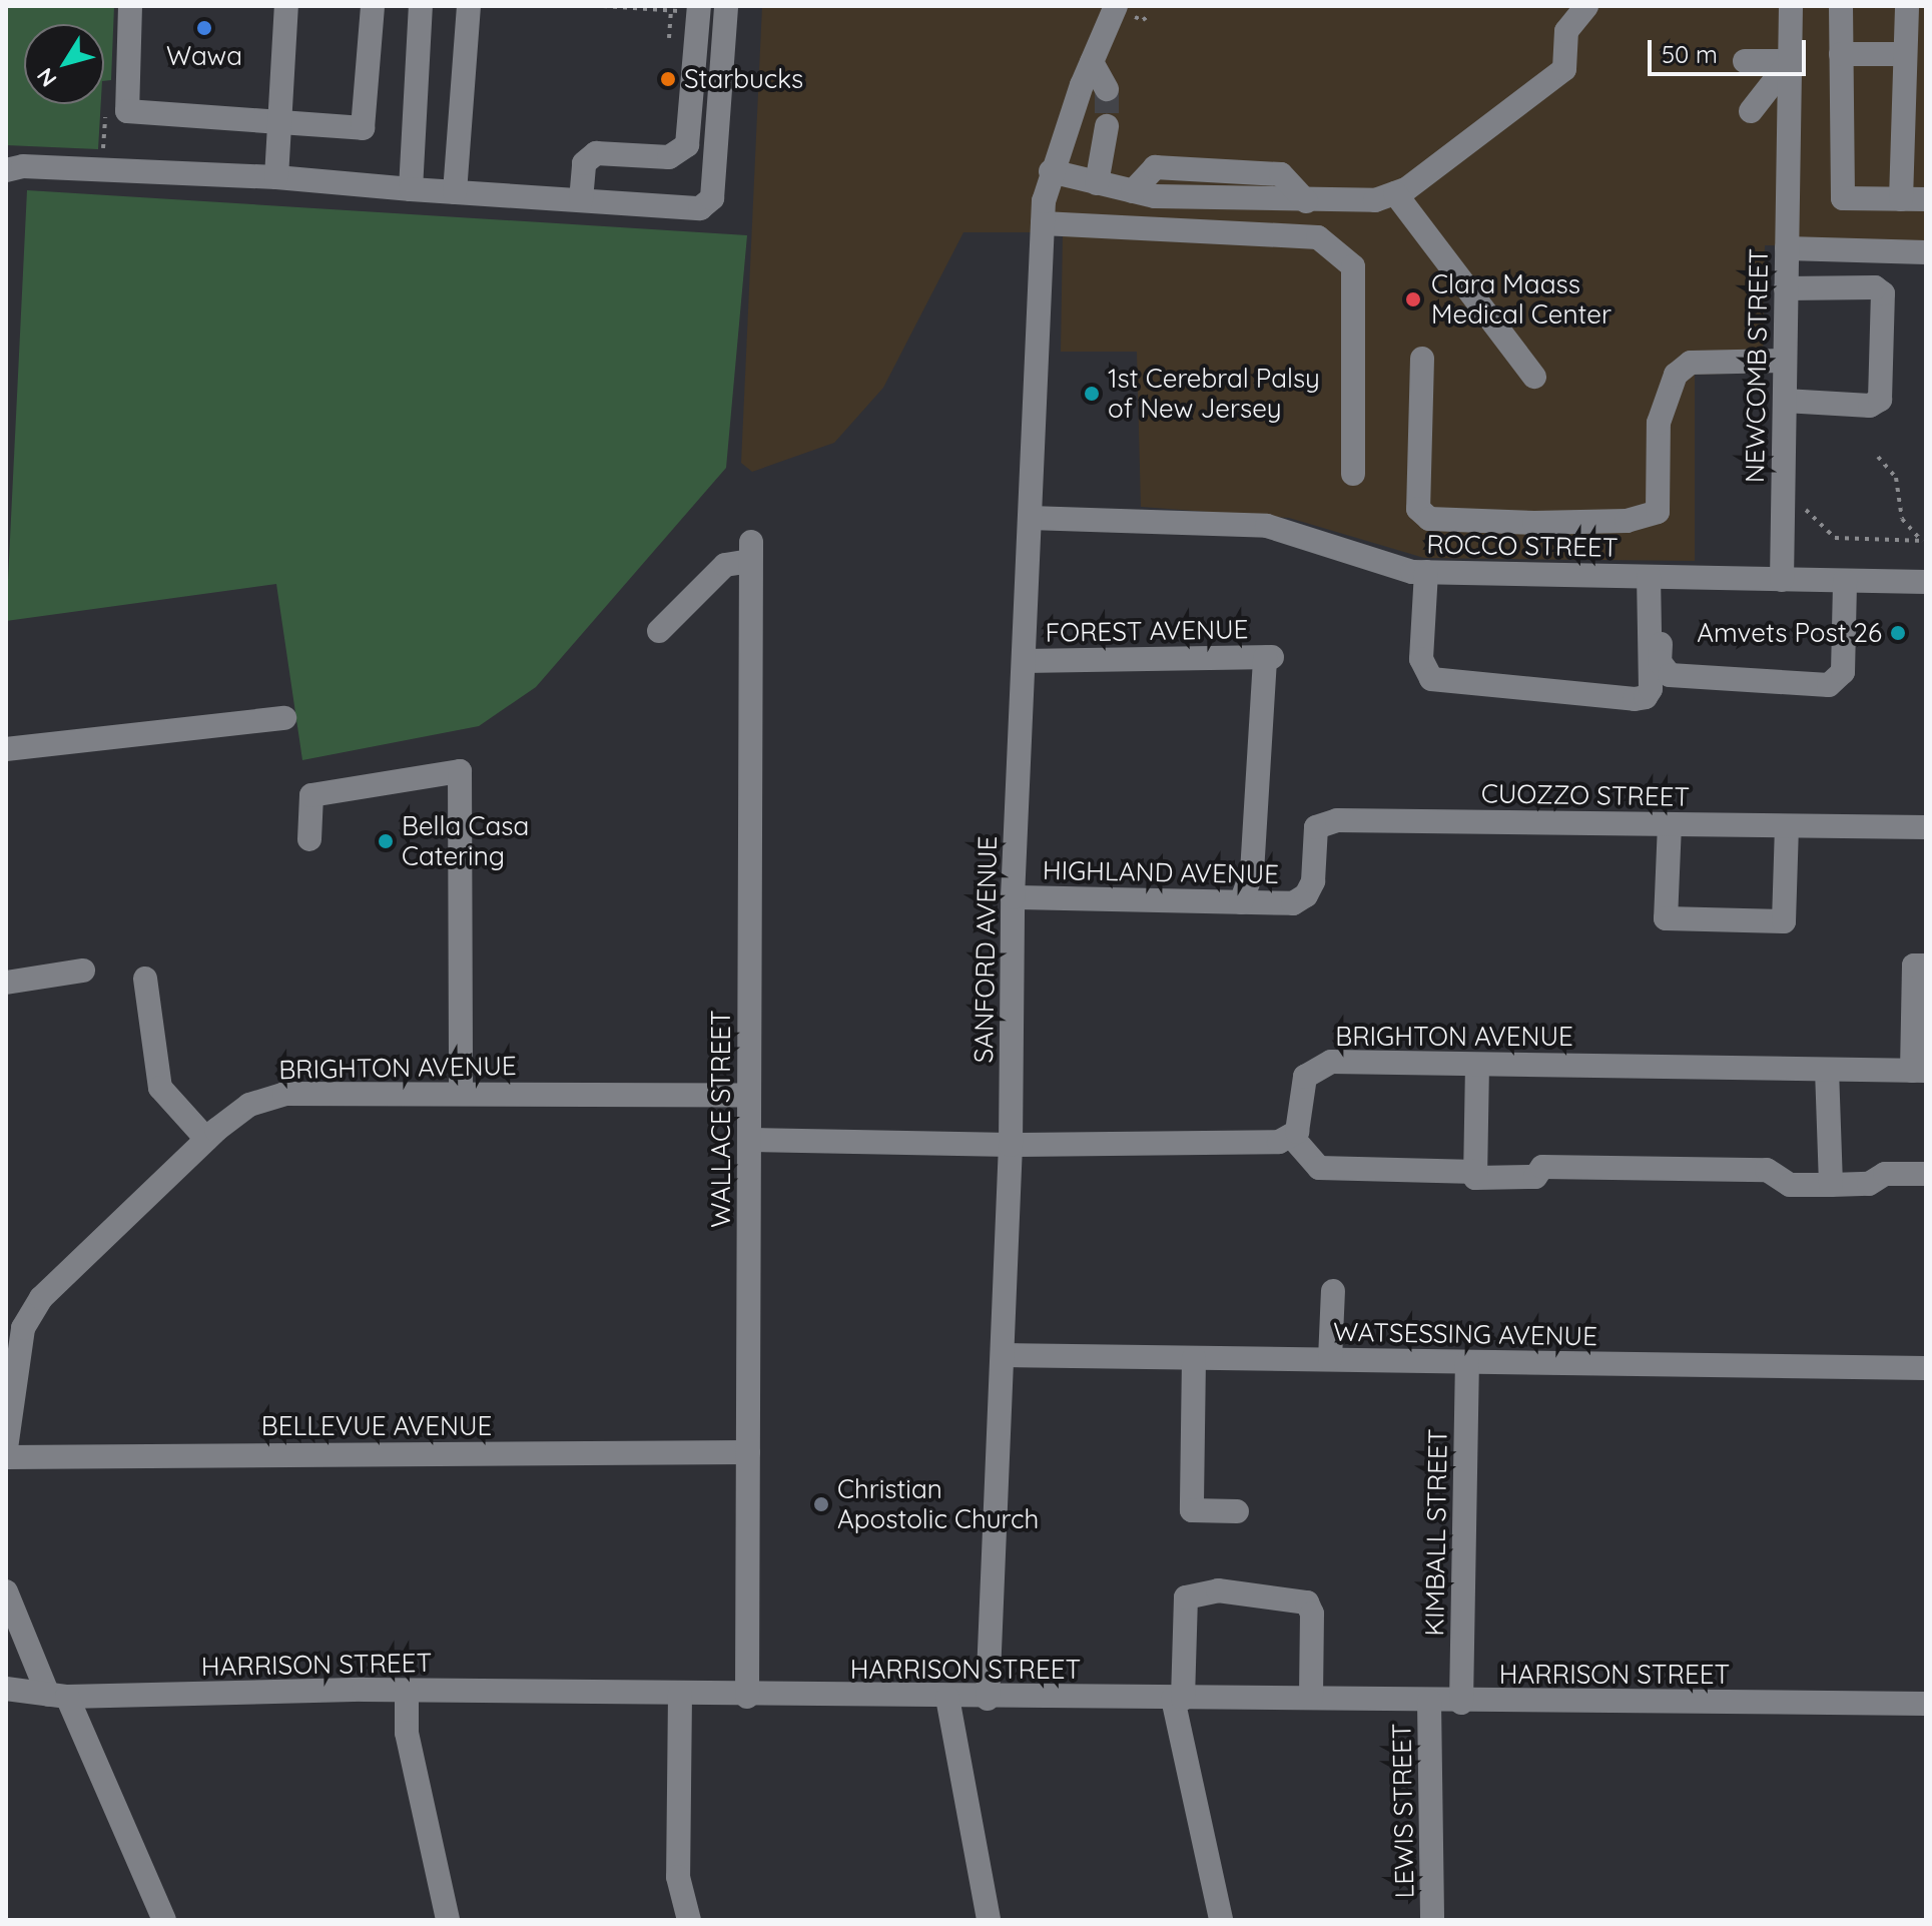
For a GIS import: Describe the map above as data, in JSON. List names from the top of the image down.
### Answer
{
  "streets": {
    "street": [
      "NEWCOMB STREET",
      "ROCCO STREET",
      "FOREST AVENUE",
      "CUOZZO STREET",
      "HIGHLAND AVENUE",
      "SANFORD AVENUE",
      "BRIGHTON AVENUE",
      "WALLACE STREET",
      "WATSESSING AVENUE",
      "BELLEVUE AVENUE",
      "KIMBALL STREET",
      "HARRISON STREET",
      "LEWIS STREET"
    ]
  },
  "crossings": [
    ["NEWCOMB STREET", "ROCCO STREET"],
    ["ROCCO STREET", "SANFORD AVENUE"],
    ["FOREST AVENUE", "HIGHLAND AVENUE"],
    ["FOREST AVENUE", "SANFORD AVENUE"],
    ["CUOZZO STREET", "HIGHLAND AVENUE"],
    ["HIGHLAND AVENUE", "SANFORD AVENUE"],
    ["SANFORD AVENUE", "WATSESSING AVENUE"],
    ["SANFORD AVENUE", "HARRISON STREET"],
    ["BRIGHTON AVENUE", "WALLACE STREET"],
    ["WALLACE STREET", "BELLEVUE AVENUE"],
    ["WALLACE STREET", "HARRISON STREET"],
    ["WATSESSING AVENUE", "KIMBALL STREET"],
    ["KIMBALL STREET", "HARRISON STREET"],
    ["HARRISON STREET", "LEWIS STREET"]
  ],
  "places": [
    "Wawa",
    "Starbucks",
    "Clara Maass Medical Center",
    "1st Cerebral Palsy of New Jersey",
    "Amvets Post 26",
    "Bella Casa Catering",
    "Christian Apostolic Church"
  ],
  "scale_bar": "50 m",
  "north": "bottom left"
}
